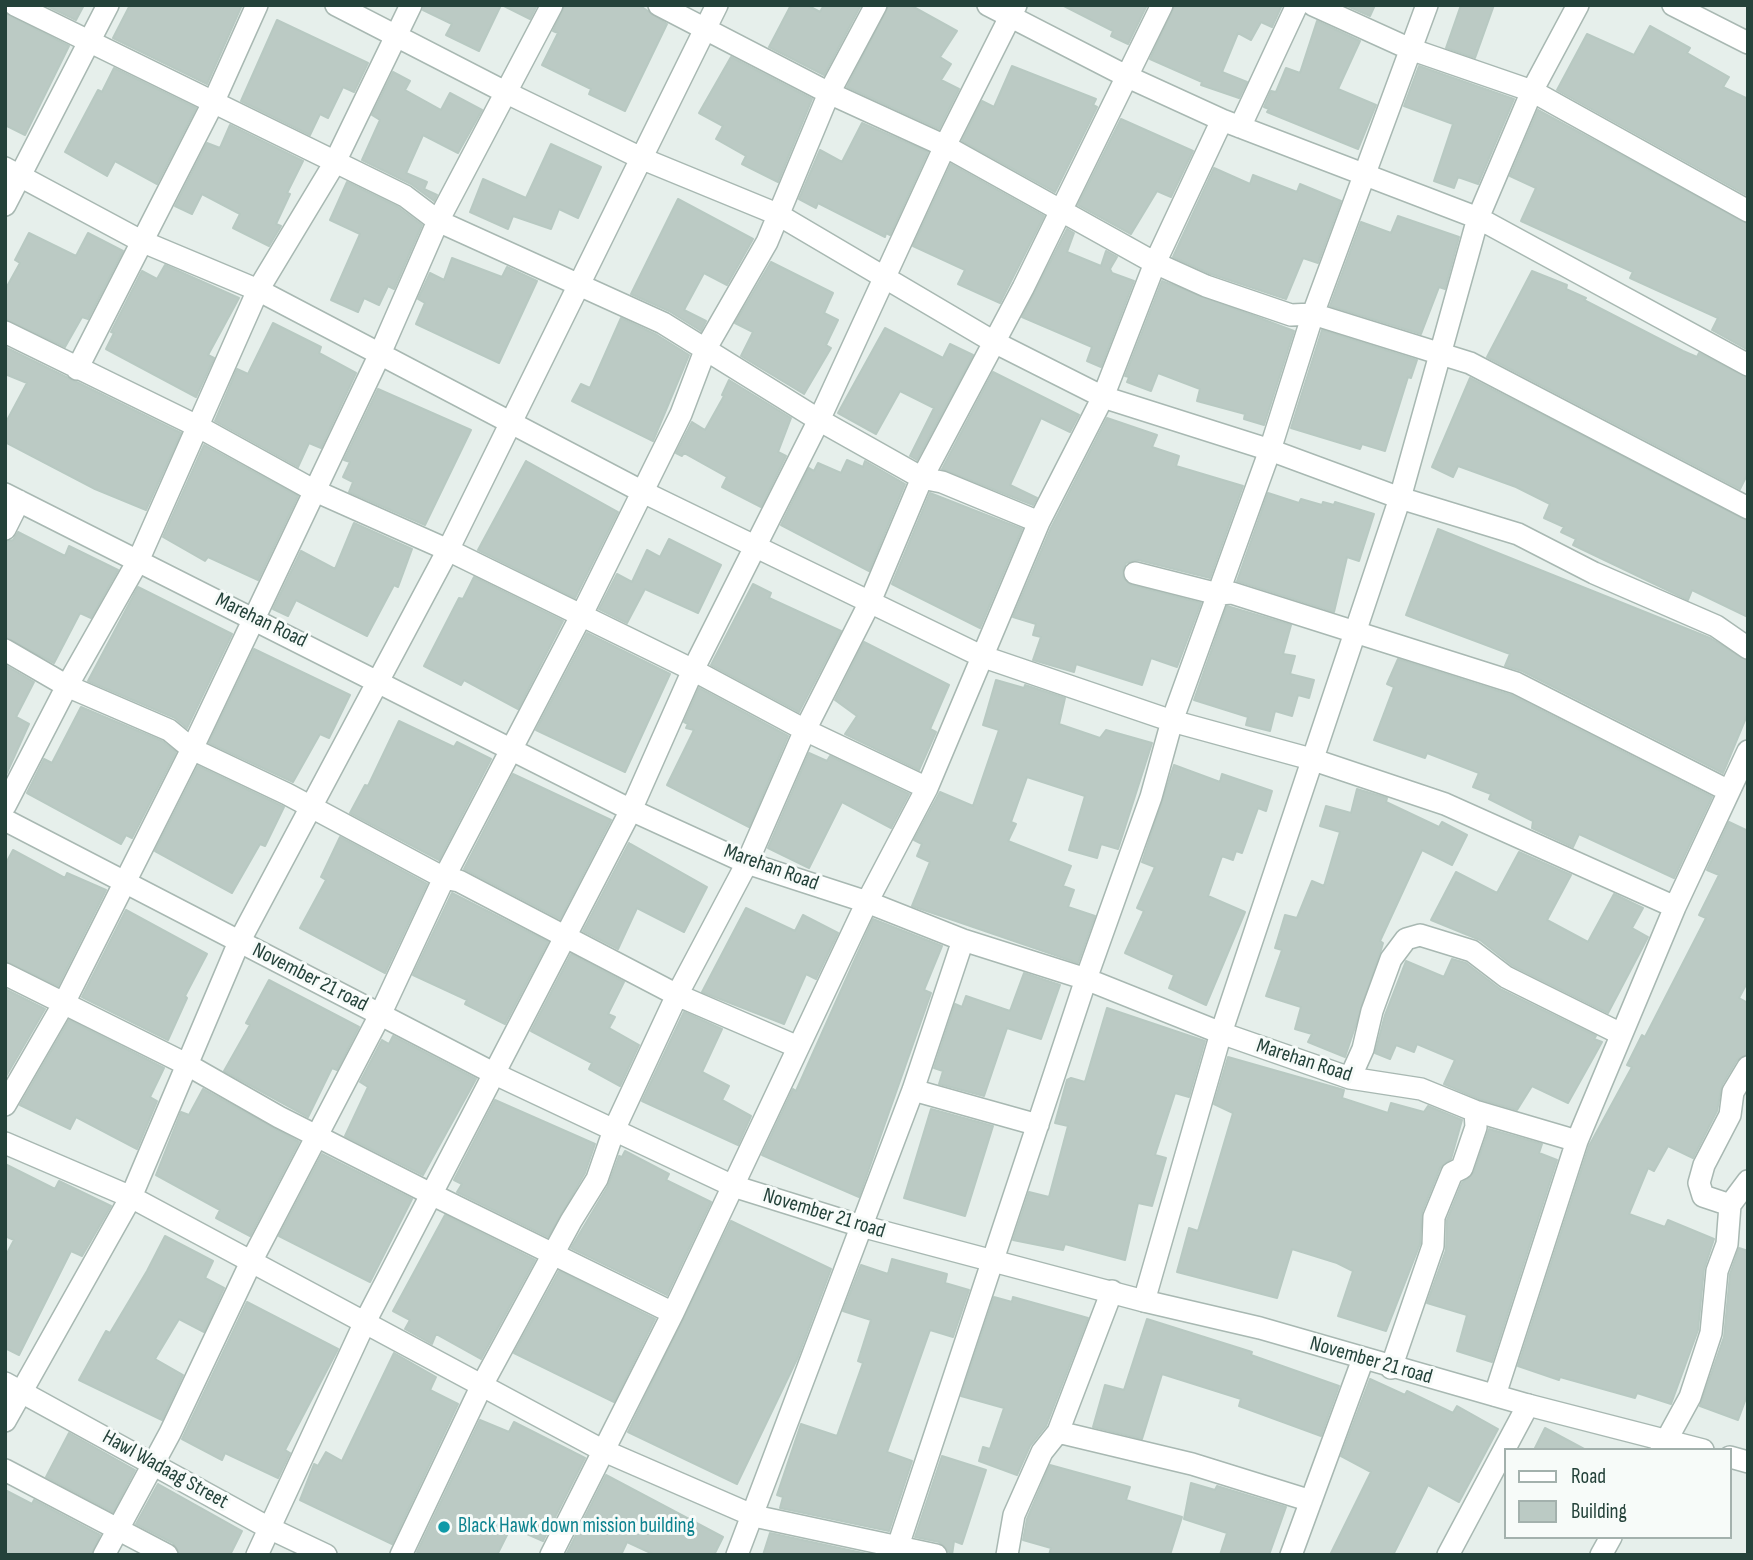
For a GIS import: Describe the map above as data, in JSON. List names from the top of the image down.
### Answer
{
  "streets": {
    "street": ["Marehan Road", "November 21 road", "Hawl Wadaag Street"]
  },
  "places": ["Black Hawk down mission building"],
  "legend": ["Road", "Building"]
}
